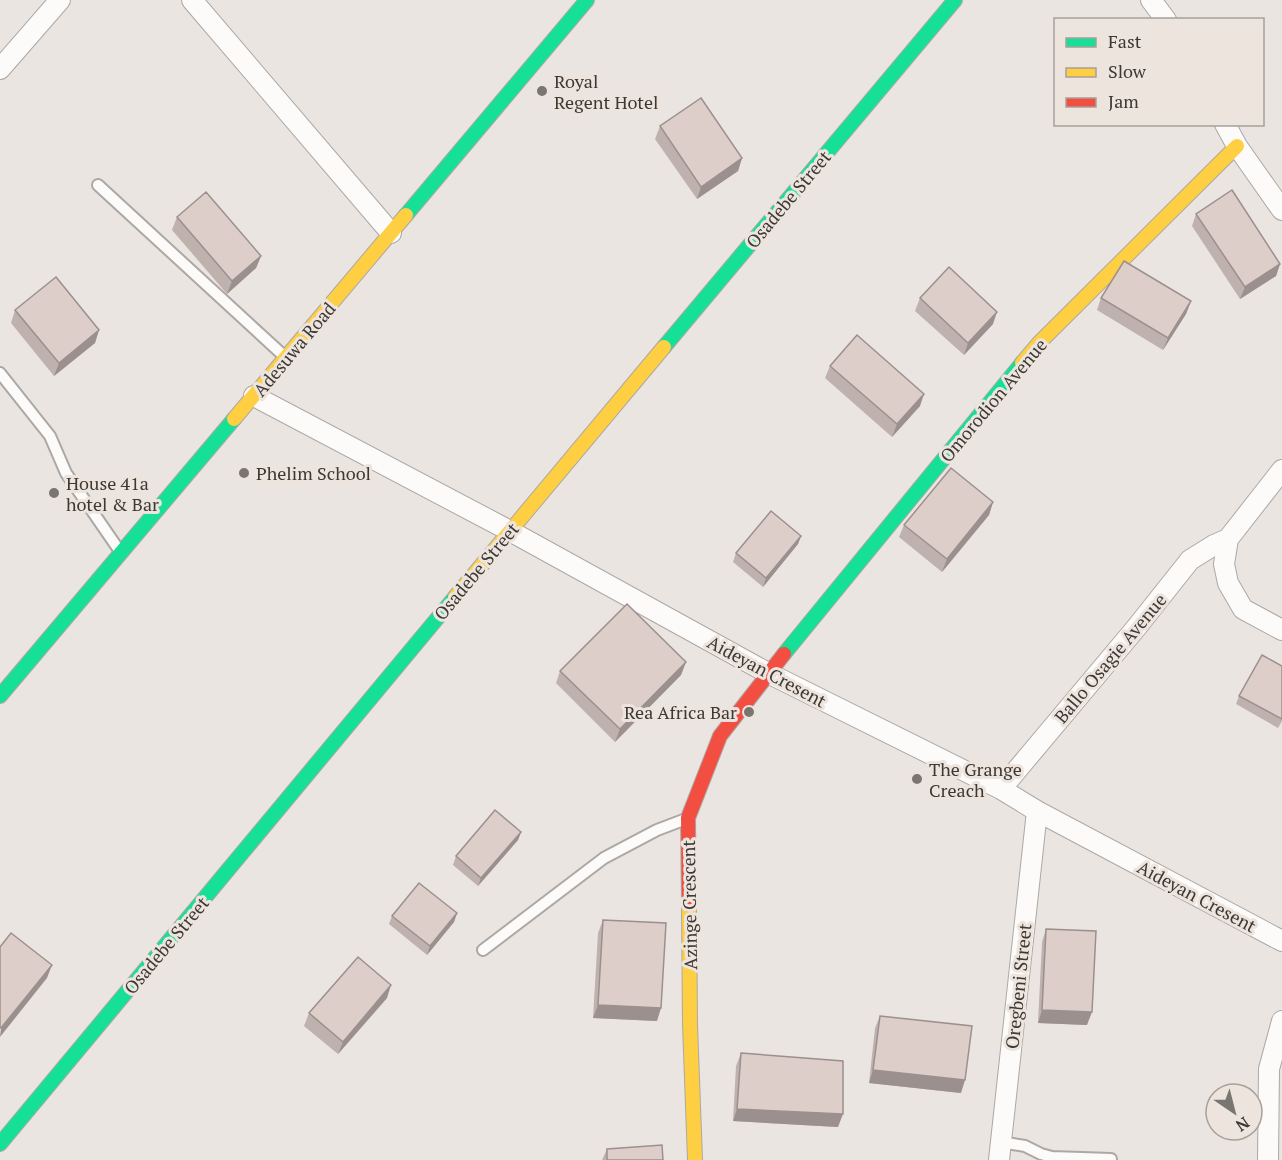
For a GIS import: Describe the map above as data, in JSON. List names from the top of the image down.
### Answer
{
  "streets": {
    "street": [
      "Osadebe Street",
      "Adesuwa Road",
      "Omorodion Avenue",
      "Ballo Osagie Avenue",
      "Aideyan Cresent",
      "Azinge Crescent",
      "Oregbeni Street"
    ]
  },
  "crossings": [
    ["Osadebe Street", "Aideyan Cresent"],
    ["Adesuwa Road", "Aideyan Cresent"],
    ["Omorodion Avenue", "Aideyan Cresent"],
    ["Omorodion Avenue", "Azinge Crescent"],
    ["Ballo Osagie Avenue", "Aideyan Cresent"],
    ["Aideyan Cresent", "Azinge Crescent"],
    ["Aideyan Cresent", "Oregbeni Street"]
  ],
  "places": [
    "Royal Regent Hotel",
    "Phelim School",
    "House 41a hotel & Bar",
    "Rea Africa Bar",
    "The Grange Creach"
  ],
  "legend": ["Fast", "Slow", "Jam"],
  "north": "bottom right"
}
